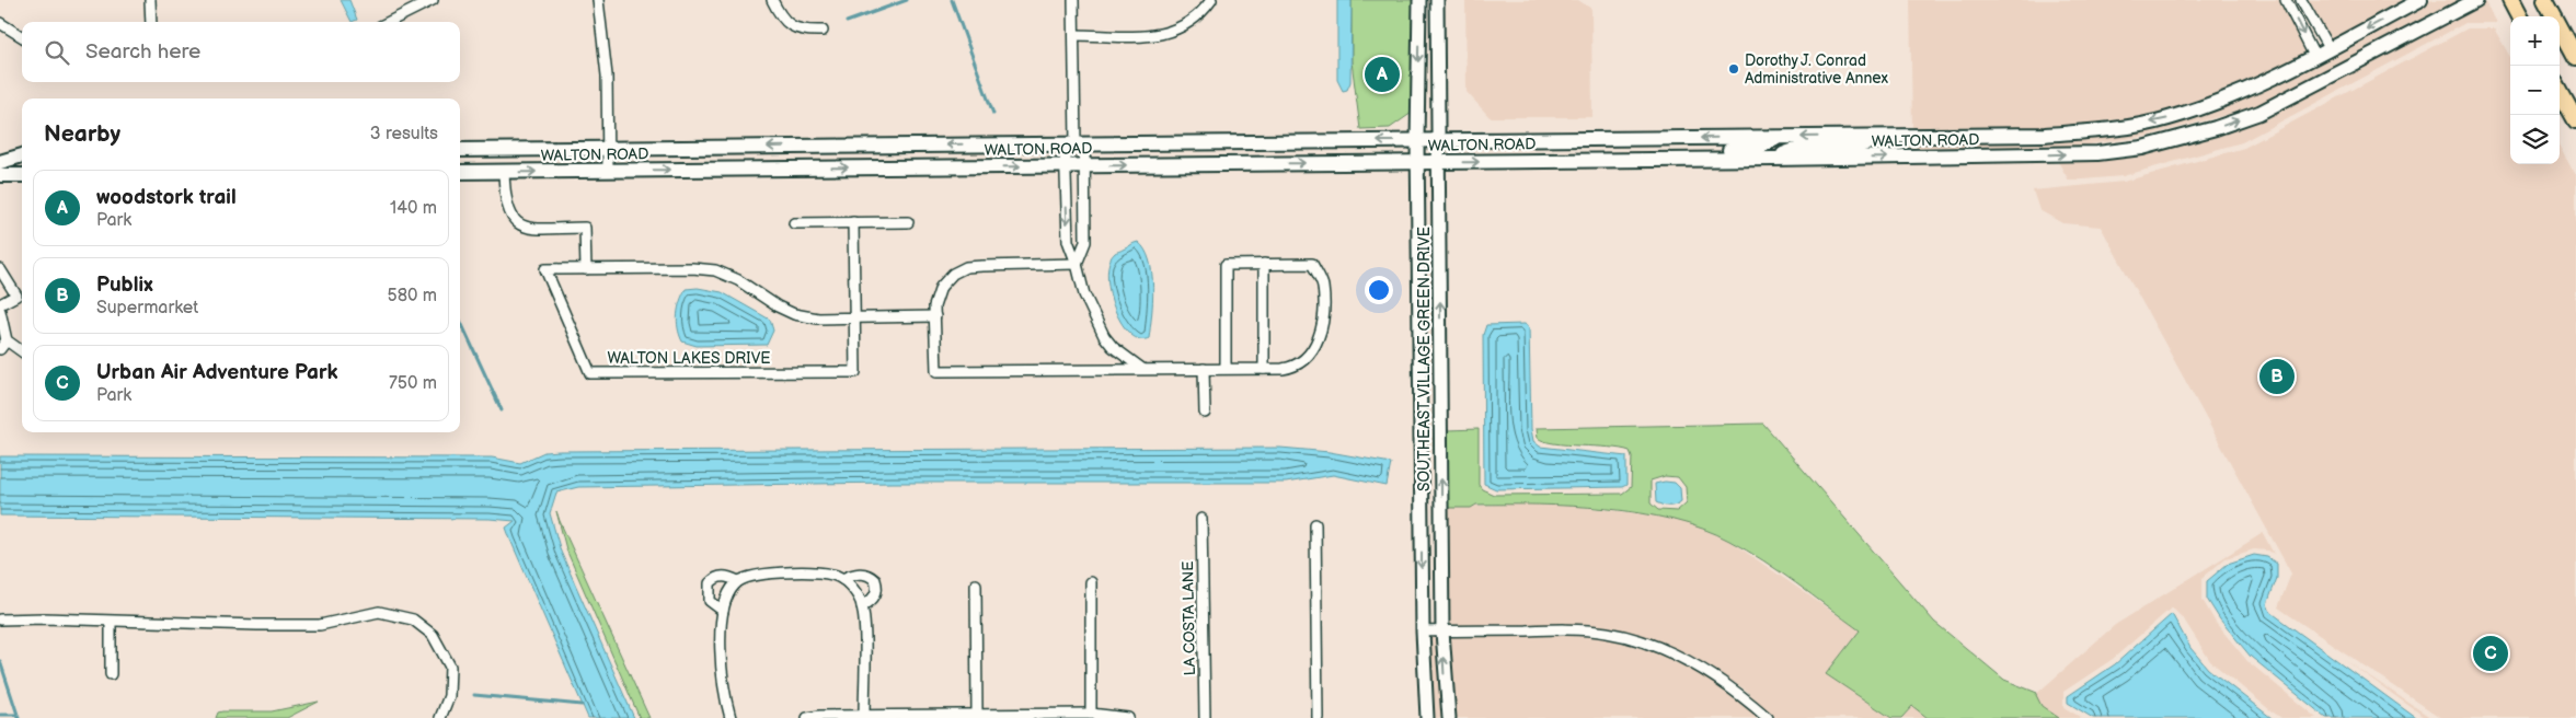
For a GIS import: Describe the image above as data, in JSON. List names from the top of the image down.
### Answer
{
  "streets": {
    "main road": ["WALTON ROAD"],
    "street": ["WALTON LAKES DRIVE", "SOUTHEAST VILLAGE GREEN DRIVE", "LA COSTA LANE"]
  },
  "crossings": [
    ["WALTON ROAD", "SOUTHEAST VILLAGE GREEN DRIVE"]
  ],
  "places": ["Dorothy J. Conrad Administrative Annex"],
  "page": {
    "map_buttons": ["+", "−"],
    "search": "Search here",
    "pins": ["A", "B", "C"],
    "heading": ["Nearby", "3 results"],
    "list": [
      {
        "mark": "A",
        "name": "woodstork trail",
        "note": "Park",
        "value": "140 m"
      },
      {
        "mark": "B",
        "name": "Publix",
        "note": "Supermarket",
        "value": "580 m"
      },
      {
        "mark": "C",
        "name": "Urban Air Adventure Park",
        "note": "Park",
        "value": "750 m"
      }
    ]
  }
}
